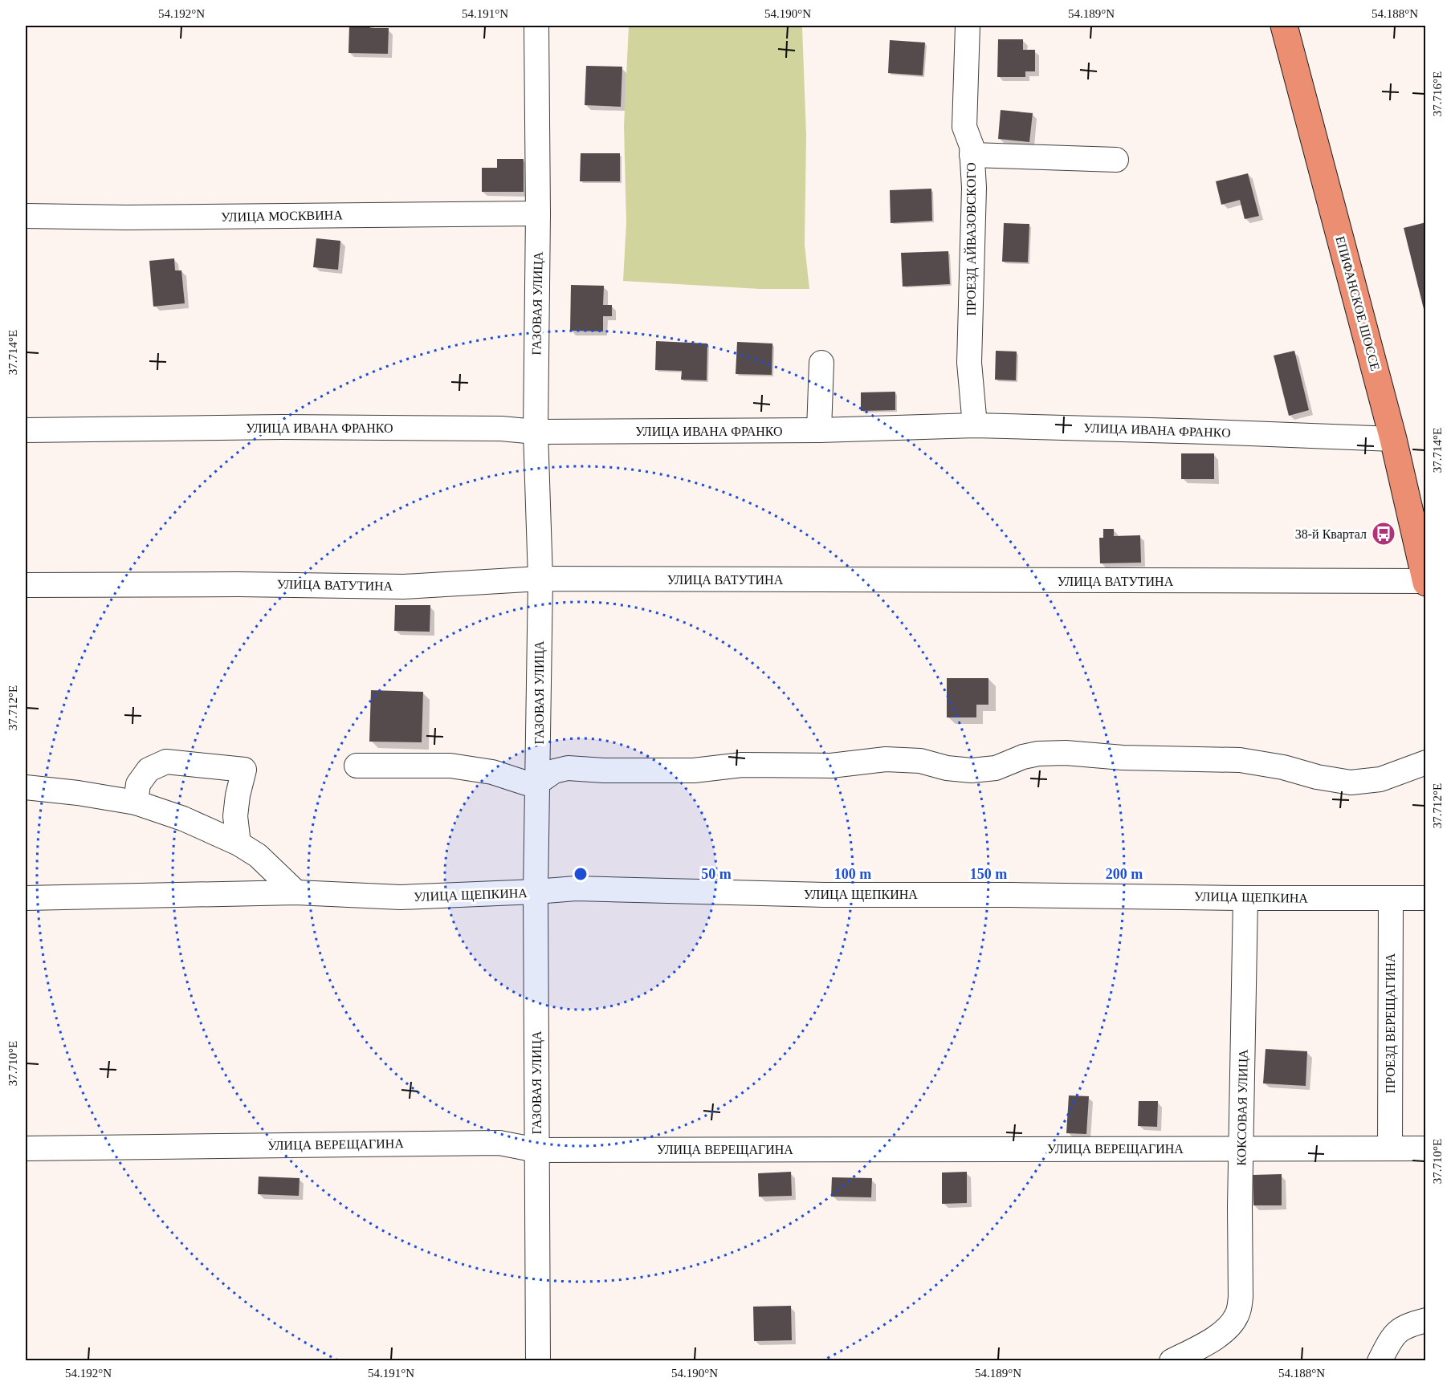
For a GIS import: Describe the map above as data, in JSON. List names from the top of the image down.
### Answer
{
  "streets": {
    "main road": ["ЕПИФАНСКОЕ ШОССЕ"],
    "street": [
      "УЛИЦА МОСКВИНА",
      "ПРОЕЗД АЙВАЗОВСКОГО",
      "ГАЗОВАЯ УЛИЦА",
      "УЛИЦА ИВАНА ФРАНКО",
      "УЛИЦА ВАТУТИНА",
      "УЛИЦА ЩЕПКИНА",
      "ПРОЕЗД ВЕРЕЩАГИНА",
      "КОКСОВАЯ УЛИЦА",
      "УЛИЦА ВЕРЕЩАГИНА"
    ]
  },
  "crossings": [
    ["УЛИЦА МОСКВИНА", "ГАЗОВАЯ УЛИЦА"],
    ["ПРОЕЗД АЙВАЗОВСКОГО", "УЛИЦА ИВАНА ФРАНКО"],
    ["ГАЗОВАЯ УЛИЦА", "УЛИЦА ИВАНА ФРАНКО"],
    ["ГАЗОВАЯ УЛИЦА", "УЛИЦА ВАТУТИНА"],
    ["ГАЗОВАЯ УЛИЦА", "УЛИЦА ЩЕПКИНА"],
    ["ГАЗОВАЯ УЛИЦА", "УЛИЦА ВЕРЕЩАГИНА"],
    ["ЕПИФАНСКОЕ ШОССЕ", "УЛИЦА ИВАНА ФРАНКО"],
    ["ЕПИФАНСКОЕ ШОССЕ", "УЛИЦА ВАТУТИНА"],
    ["УЛИЦА ЩЕПКИНА", "ПРОЕЗД ВЕРЕЩАГИНА"],
    ["УЛИЦА ЩЕПКИНА", "КОКСОВАЯ УЛИЦА"],
    ["ПРОЕЗД ВЕРЕЩАГИНА", "УЛИЦА ВЕРЕЩАГИНА"],
    ["КОКСОВАЯ УЛИЦА", "УЛИЦА ВЕРЕЩАГИНА"]
  ],
  "places": {
    "bus stop": ["38-й Квартал"]
  },
  "coordinates": [
    "54.192°N",
    "54.191°N",
    "54.190°N",
    "54.189°N",
    "54.188°N",
    "37.716°E",
    "37.714°E",
    "37.712°E",
    "37.710°E"
  ],
  "rings": [
    "50 m",
    "100 m",
    "150 m",
    "200 m"
  ]
}
